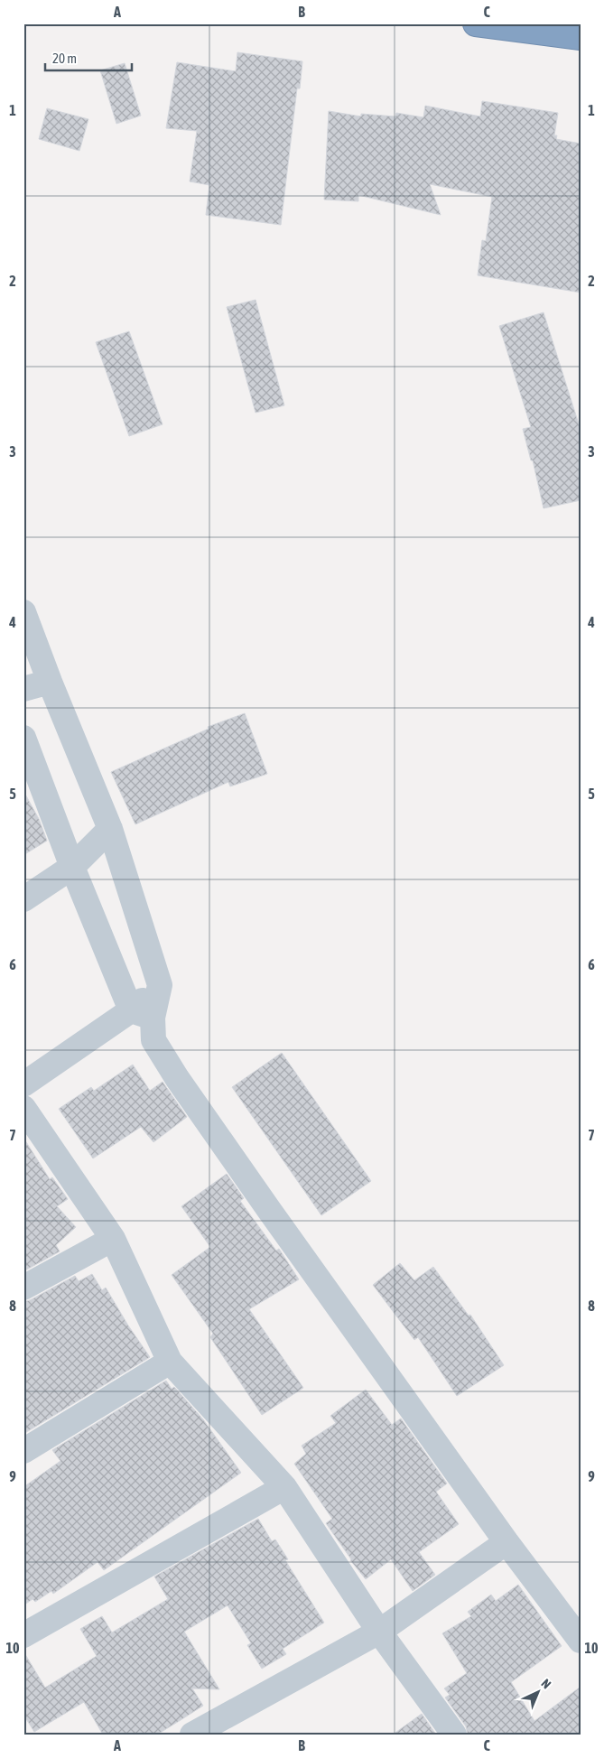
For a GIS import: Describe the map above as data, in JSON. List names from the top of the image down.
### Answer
{
  "scale_bar": "20 m",
  "north": "top right",
  "grid": {
    "columns": ["A", "B", "C"],
    "rows": [
      "1",
      "2",
      "3",
      "4",
      "5",
      "6",
      "7",
      "8",
      "9",
      "10"
    ]
  }
}
